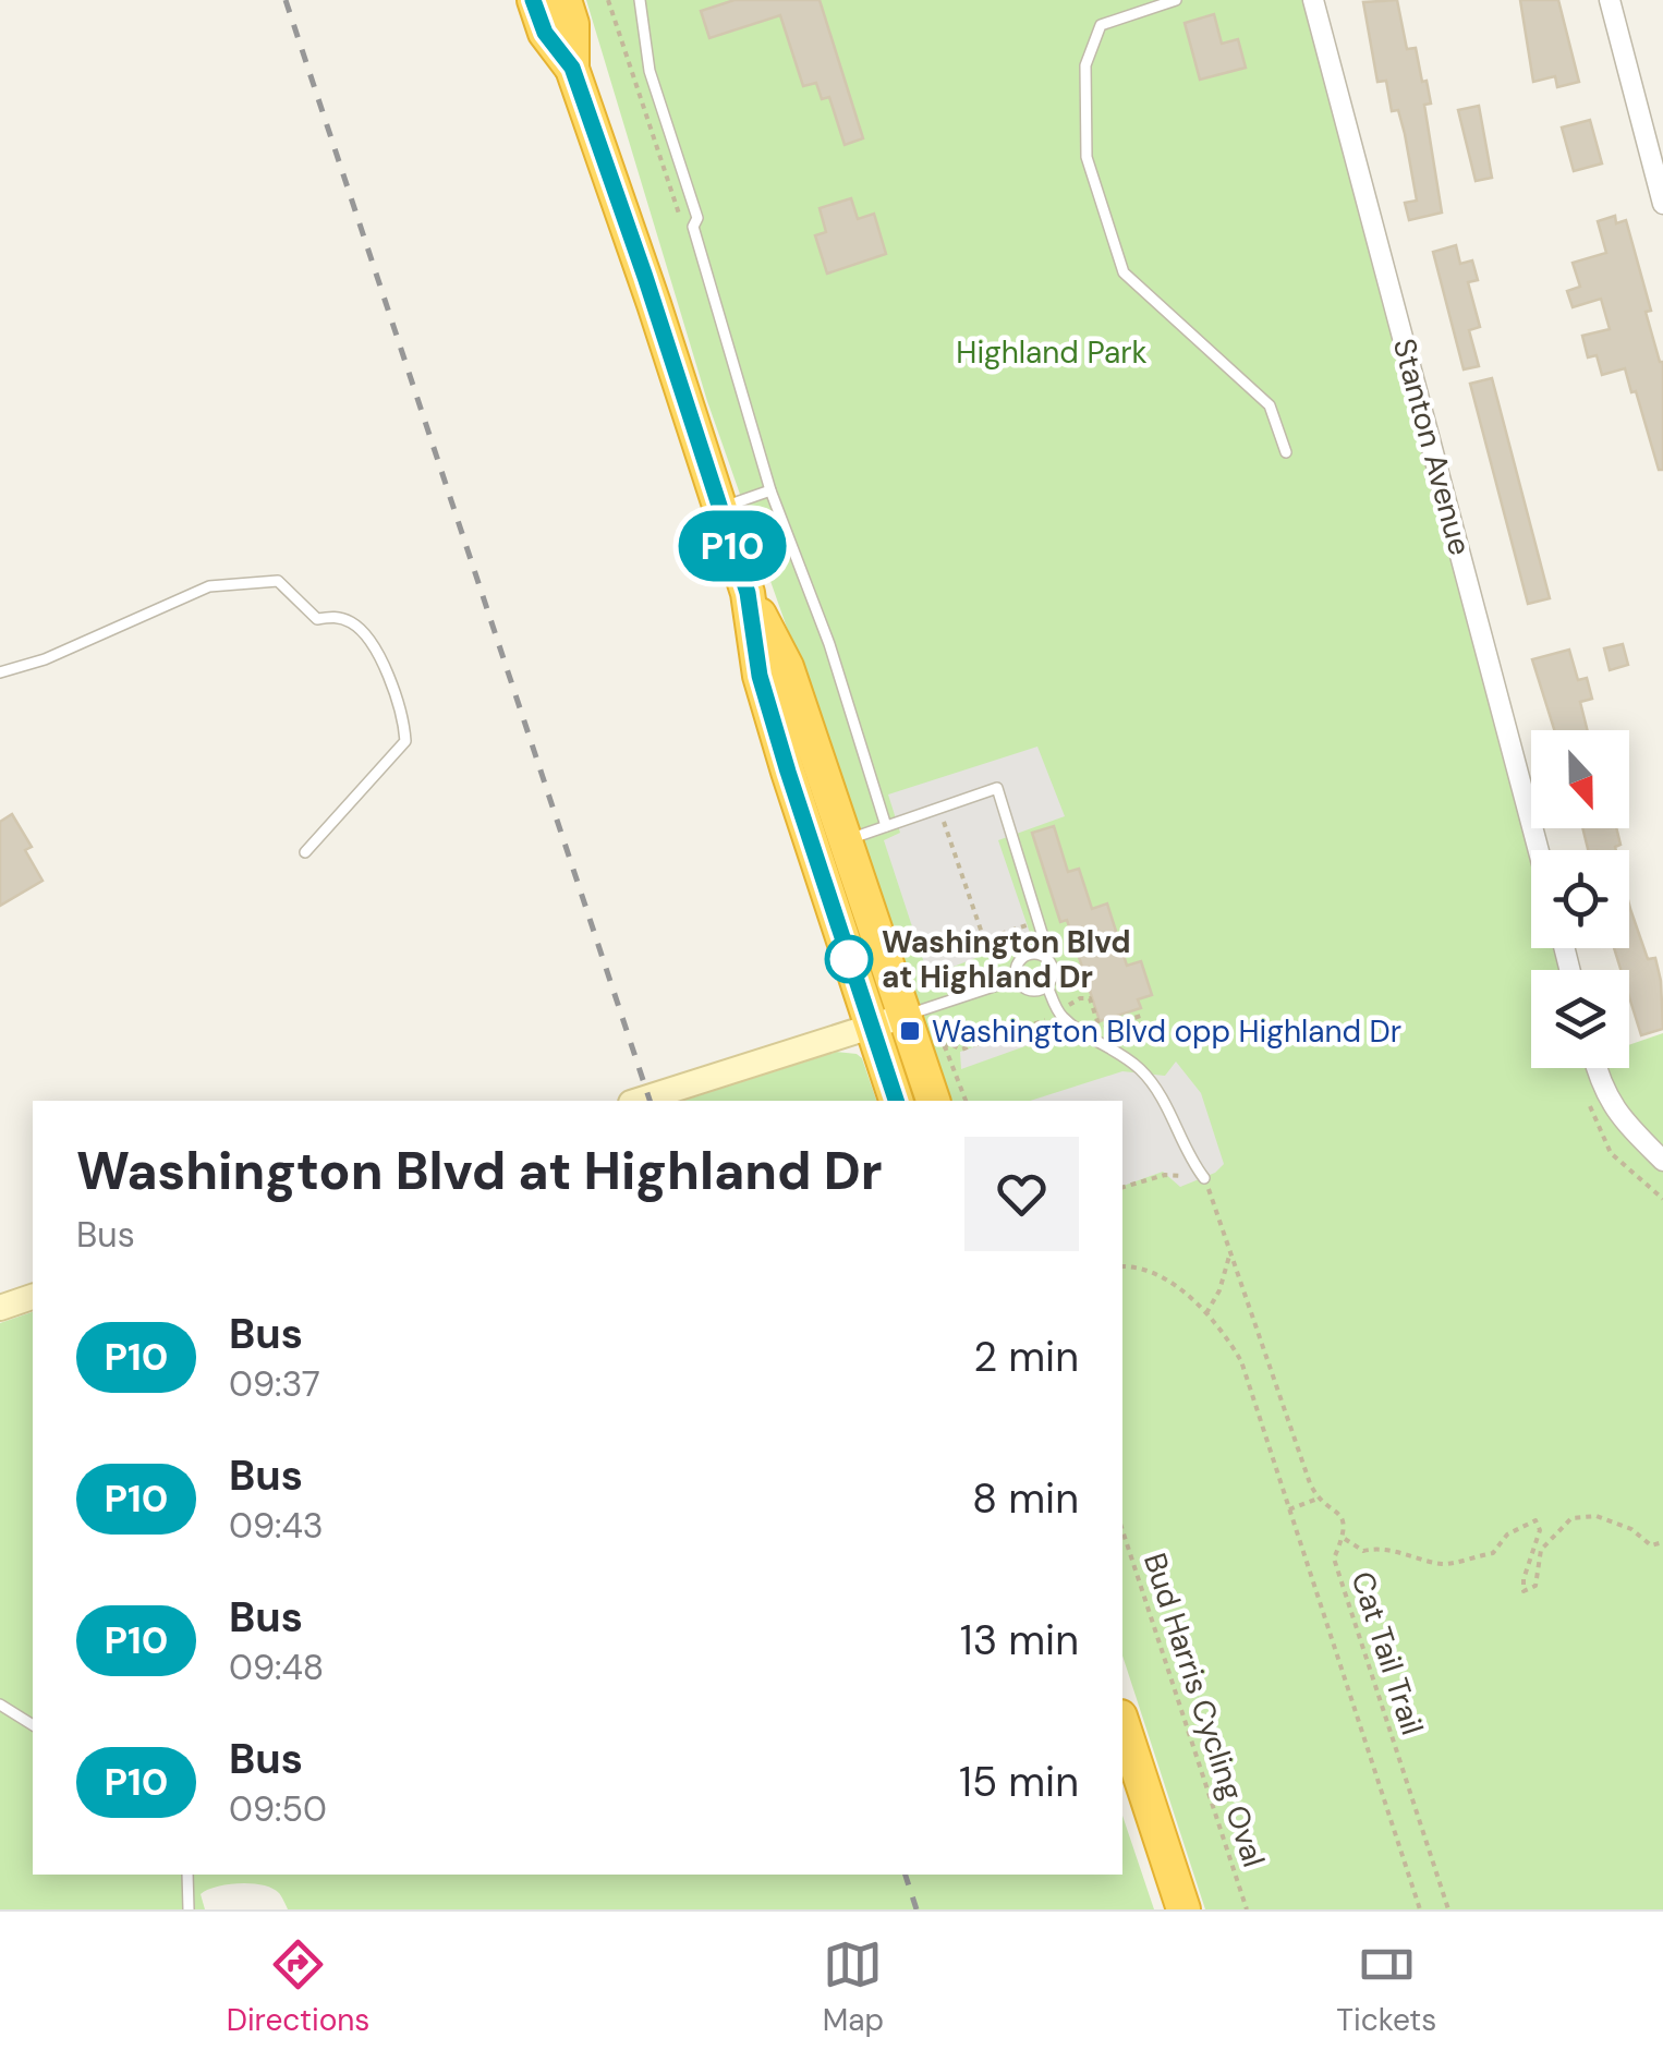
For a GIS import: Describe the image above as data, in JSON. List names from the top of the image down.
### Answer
{
  "streets": {
    "street": ["Stanton Avenue"],
    "path": ["Cat Tail Trail", "Bud Harris Cycling Oval"]
  },
  "parks": ["Highland Park"],
  "places": {
    "other": ["Washington Blvd at Highland Dr"],
    "transit": ["Washington Blvd opp Highland Dr"]
  },
  "lines": ["bus line P10"],
  "north": "bottom",
  "page": {
    "on_map": "P10",
    "heading": ["Washington Blvd at Highland Dr", "Bus"],
    "list": [
      {
        "mark": "P10",
        "name": "Bus",
        "note": "09:37",
        "value": "2 min"
      },
      {
        "mark": "P10",
        "name": "Bus",
        "note": "09:43",
        "value": "8 min"
      },
      {
        "mark": "P10",
        "name": "Bus",
        "note": "09:48",
        "value": "13 min"
      },
      {
        "mark": "P10",
        "name": "Bus",
        "note": "09:50",
        "value": "15 min"
      }
    ],
    "tabs": ["Directions", "Map", "Tickets"]
  }
}
